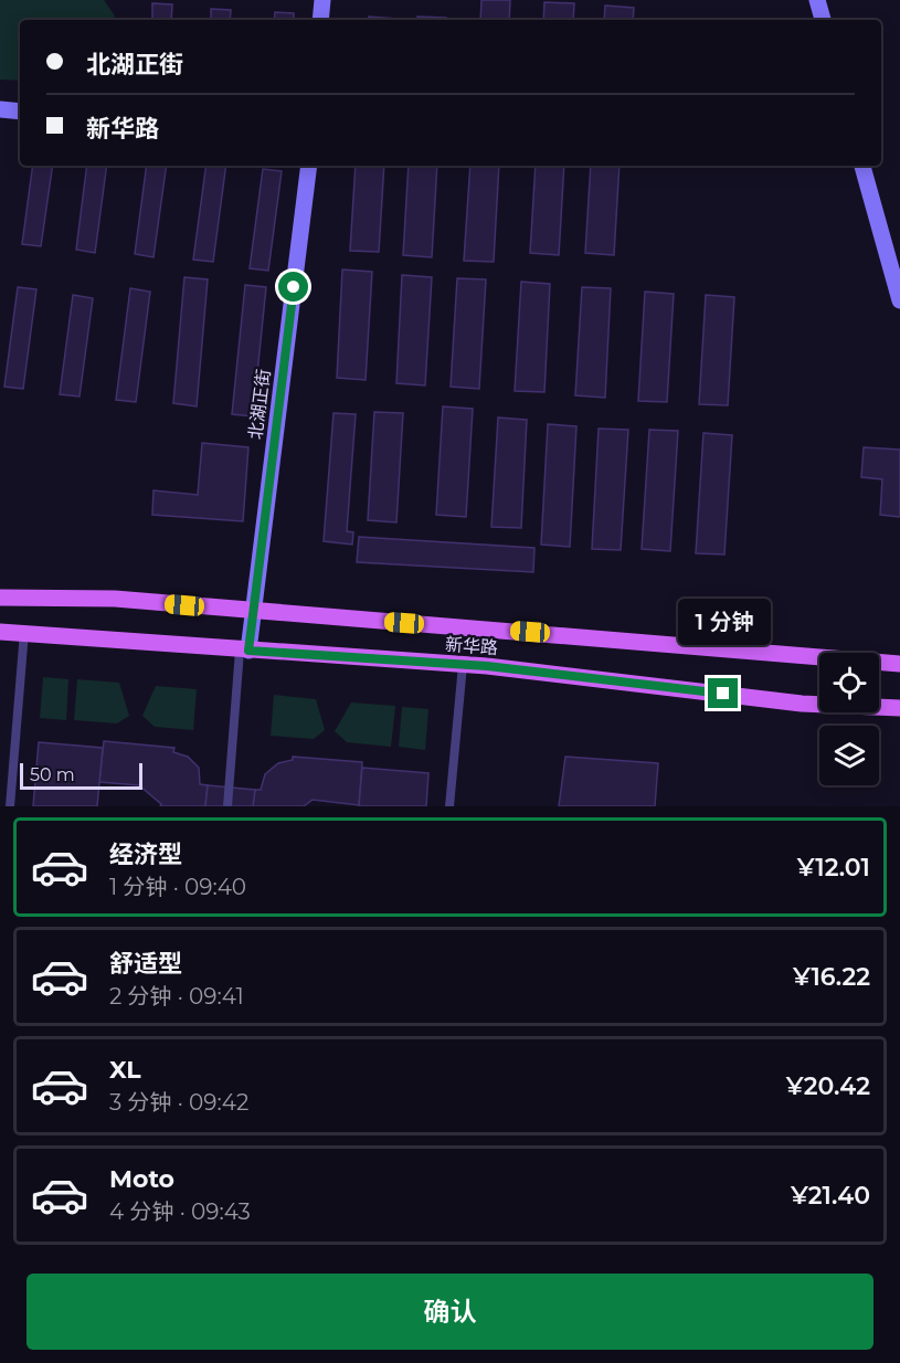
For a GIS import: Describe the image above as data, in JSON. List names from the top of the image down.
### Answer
{
  "streets": {
    "main road": ["新华路"],
    "street": ["北湖正街"]
  },
  "crossings": [
    ["北湖正街", "新华路"]
  ],
  "scale_bar": "50 m",
  "page": {
    "banner": ["北湖正街", "新华路"],
    "bubble": "1 分钟",
    "scale": "50 m",
    "list": [
      {
        "name": "经济型",
        "note": "1 分钟 · 09:40",
        "value": "¥12.01"
      },
      {
        "name": "舒适型",
        "note": "2 分钟 · 09:41",
        "value": "¥16.22"
      },
      {
        "name": "XL",
        "note": "3 分钟 · 09:42",
        "value": "¥20.42"
      },
      {
        "name": "Moto",
        "note": "4 分钟 · 09:43",
        "value": "¥21.40"
      }
    ],
    "buttons": "确认"
  }
}
